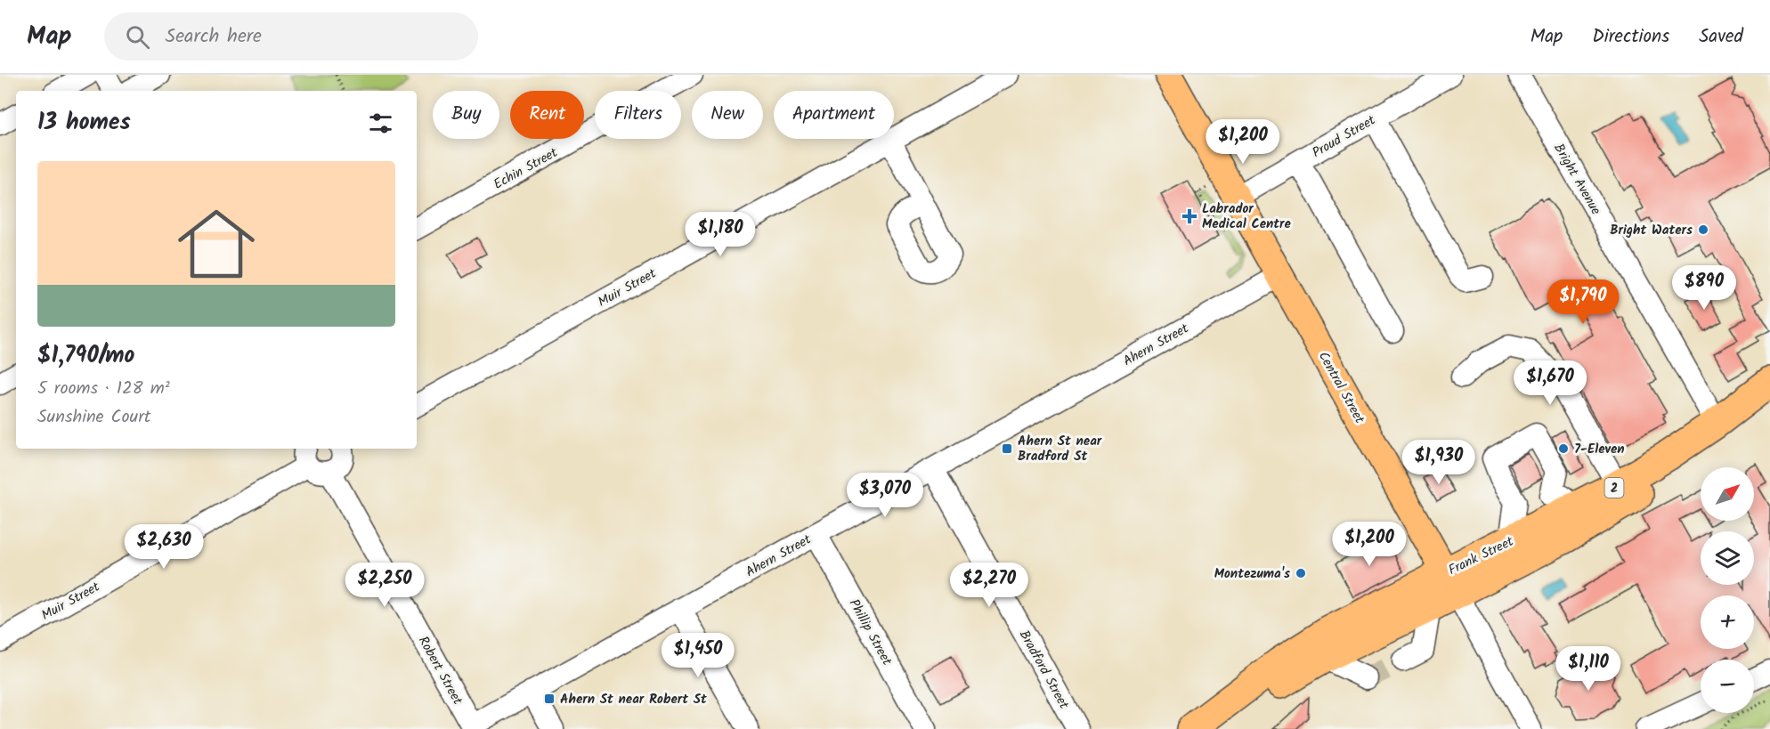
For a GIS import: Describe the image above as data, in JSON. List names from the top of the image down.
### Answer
{
  "streets": {
    "highway": ["2", "Frank Street"],
    "main road": ["Central Street"],
    "street": [
      "Proud Street",
      "Echin Street",
      "Bright Avenue",
      "Muir Street",
      "Ahern Street",
      "Phillip Street",
      "Bradford Street",
      "Robert Street"
    ]
  },
  "crossings": [
    ["Proud Street", "Central Street"],
    ["Bright Avenue", "Frank Street"],
    ["Ahern Street", "Central Street"],
    ["Ahern Street", "Phillip Street"],
    ["Ahern Street", "Bradford Street"],
    ["Ahern Street", "Robert Street"],
    ["Central Street", "Frank Street"]
  ],
  "places": {
    "health": ["Labrador Medical Centre"],
    "other": ["Bright Waters", "7-Eleven", "Montezuma's"],
    "transit": ["Ahern St near Bradford St", "Ahern St near Robert St"]
  },
  "north": "top right",
  "page": {
    "header": "Map",
    "search": "Search here",
    "nav": ["Map", "Directions", "Saved"],
    "chip": [
      "Buy",
      "Rent",
      "Filters",
      "New",
      "Apartment"
    ],
    "heading": "13 homes",
    "price": [
      "$1,200",
      "$1,180",
      "$890",
      "$1,790",
      "$1,670",
      "$1,930",
      "$3,070",
      "$1,200",
      "$2,630",
      "$2,250",
      "$2,270",
      "$1,450",
      "$1,110"
    ],
    "list": [
      {
        "name": "$1,790/mo",
        "note": "5 rooms · 128 m² · Sunshine Court"
      }
    ],
    "map_buttons": ["+", "−"]
  }
}
